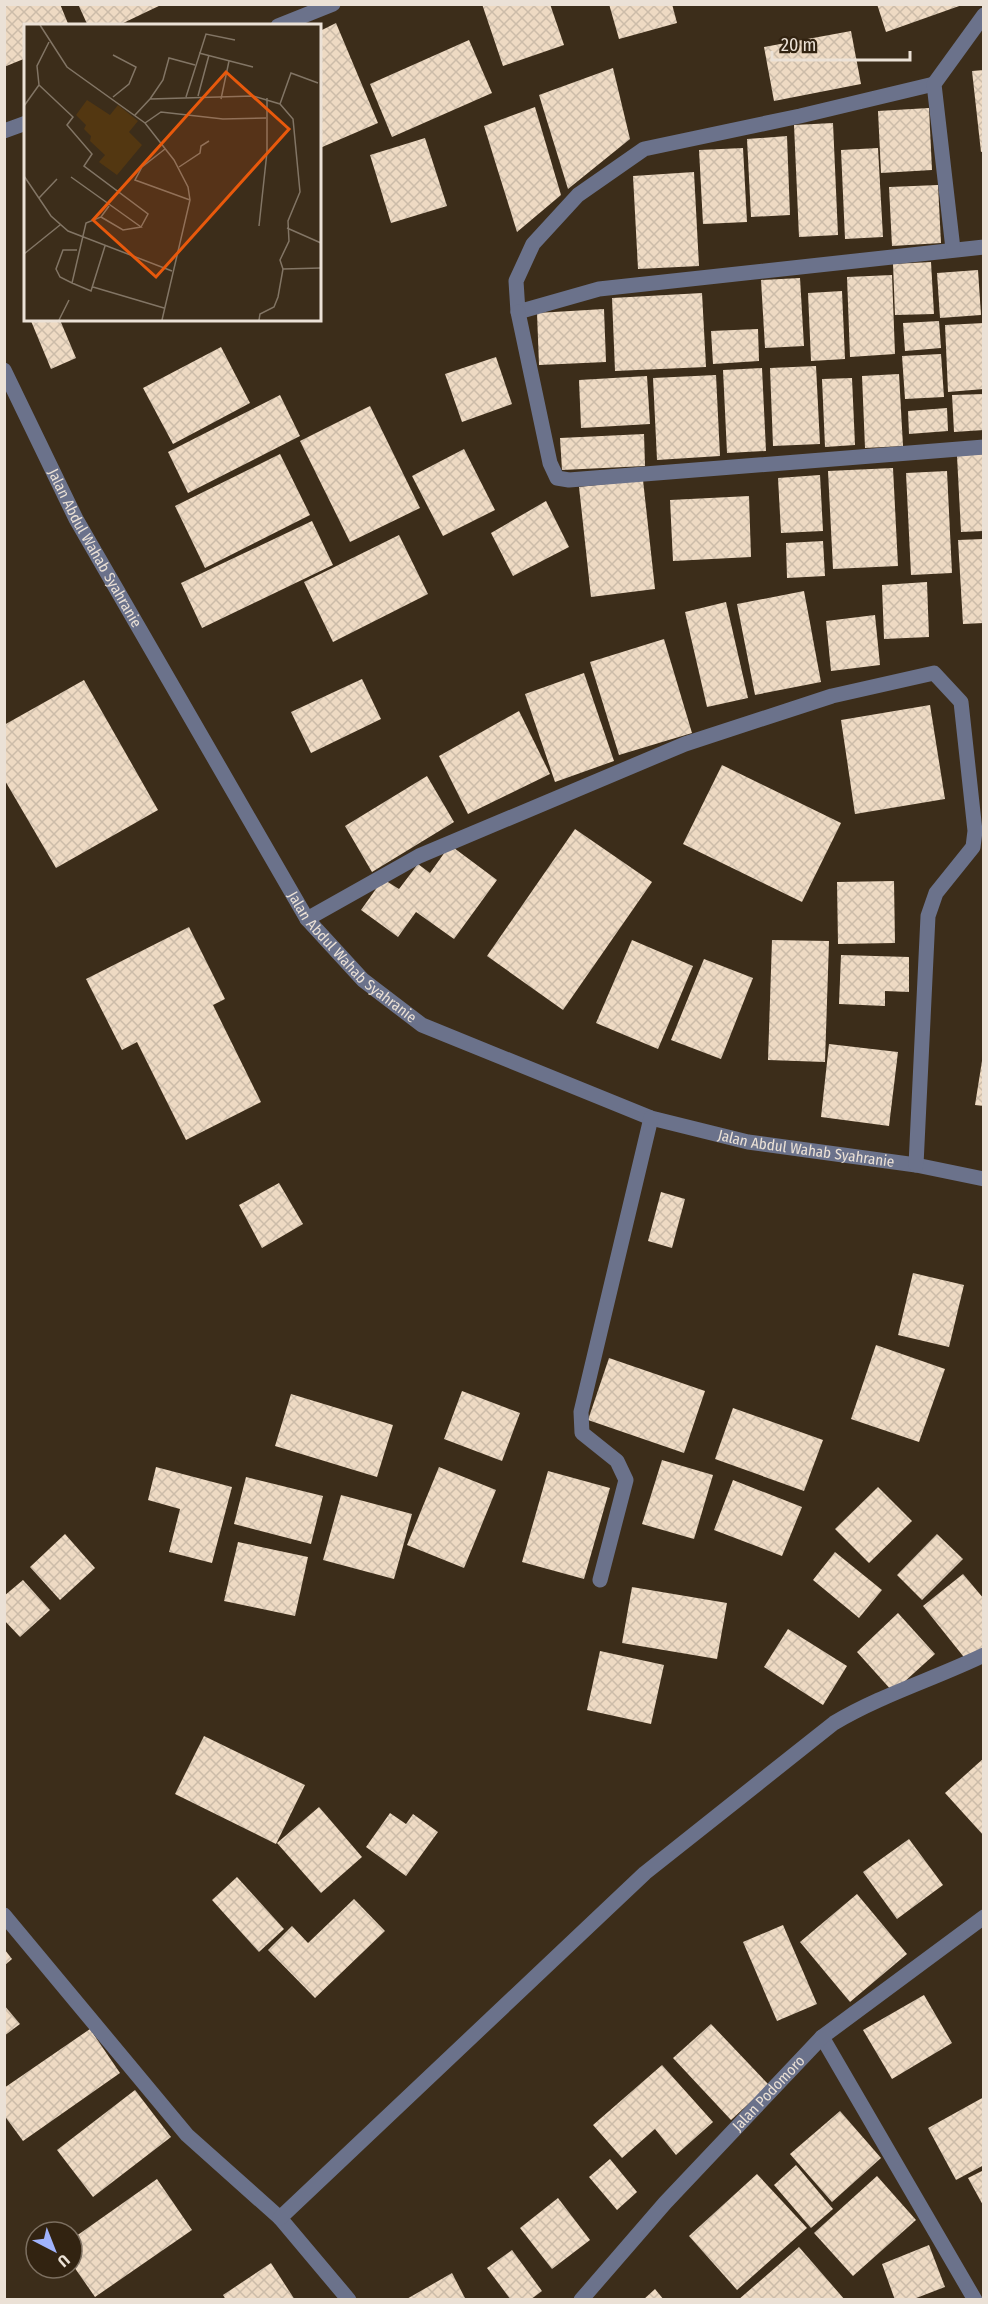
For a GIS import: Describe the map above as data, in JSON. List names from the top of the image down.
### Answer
{
  "streets": {
    "street": ["Jalan Abdul Wahab Syahranie", "Jalan Podomoro"]
  },
  "scale_bar": "20 m",
  "north": "bottom right"
}
